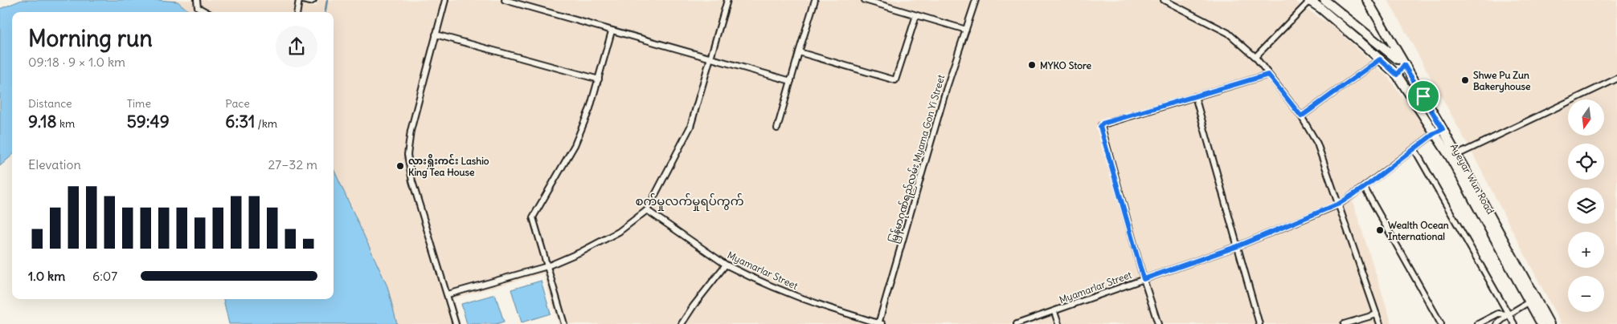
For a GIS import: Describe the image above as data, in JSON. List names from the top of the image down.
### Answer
{
  "streets": {
    "main road": ["Ayeyar Wun Road"],
    "street": ["မြန်မာဂုဏ်ရည်လမ်း Myama Gon Yi Street", "Myamarlar Street"]
  },
  "crossings": [
    ["မြန်မာဂုဏ်ရည်လမ်း Myama Gon Yi Street", "Myamarlar Street"],
    ["Ayeyar Wun Road", "Myamarlar Street"]
  ],
  "districts": ["စက်မှုလက်မှုရပ်ကွက်"],
  "places": [
    "MYKO Store",
    "Shwe Pu Zun Bakeryhouse",
    "လားရှိုးကင်း Lashio King Tea House",
    "Wealth Ocean International"
  ],
  "north": "bottom",
  "page": {
    "heading": ["Morning run", "09:18 · 9 × 1.0 km"],
    "stats": [
      ["Distance", "9.18 km"],
      ["Time", "59:49"],
      ["Pace", "6:31 /km"]
    ],
    "map_buttons": ["+", "−"],
    "chart": ["Elevation", "27–32 m"],
    "list": [
      {
        "name": "1.0 km",
        "note": "6:07"
      }
    ]
  }
}
